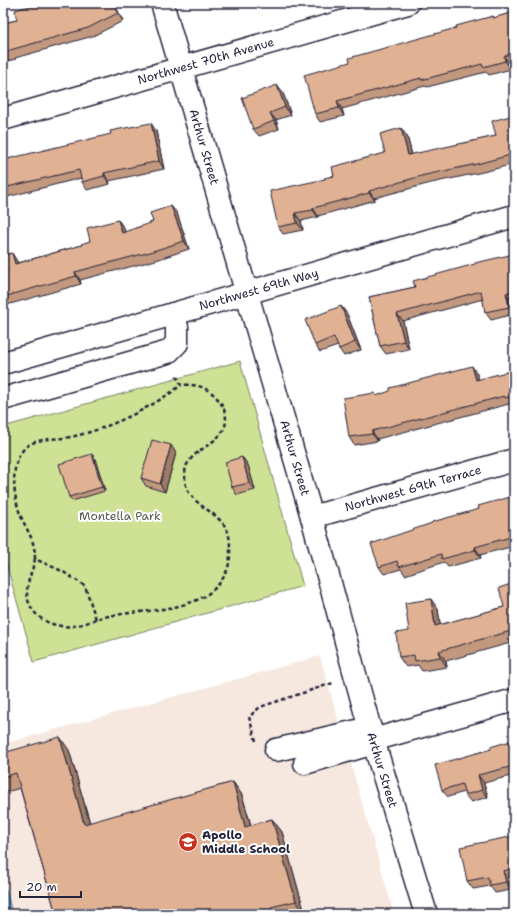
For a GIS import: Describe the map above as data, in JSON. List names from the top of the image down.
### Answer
{
  "streets": {
    "street": [
      "Northwest 70th Avenue",
      "Arthur Street",
      "Northwest 69th Way",
      "Northwest 69th Terrace"
    ]
  },
  "crossings": [
    ["Northwest 70th Avenue", "Arthur Street"],
    ["Arthur Street", "Northwest 69th Way"],
    ["Arthur Street", "Northwest 69th Terrace"]
  ],
  "parks": ["Montella Park"],
  "places": {
    "school or university": ["Apollo Middle School"]
  },
  "scale_bar": "20 m"
}
